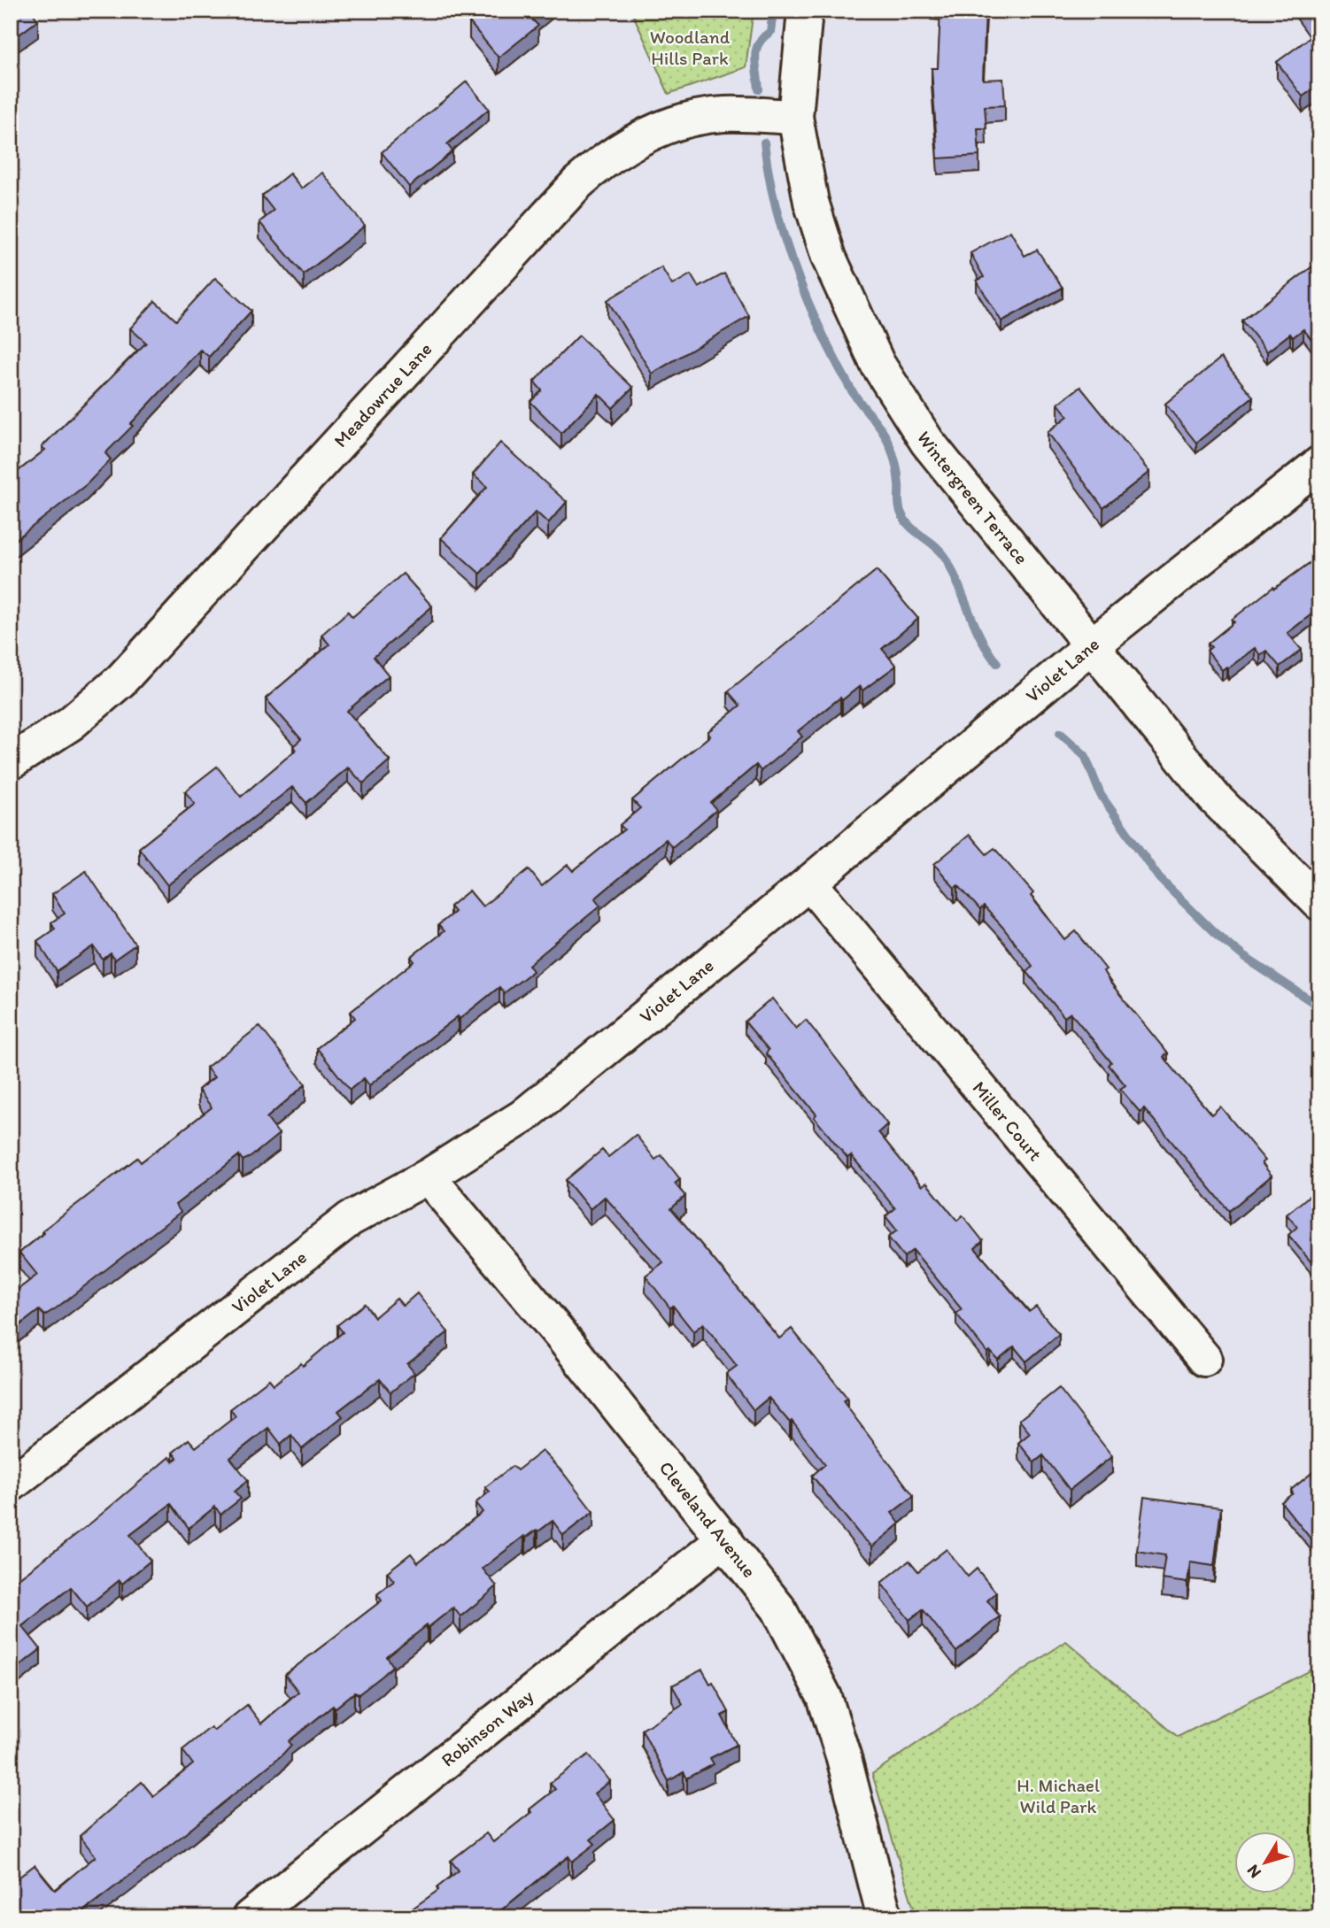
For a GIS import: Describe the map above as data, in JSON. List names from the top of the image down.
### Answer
{
  "streets": {
    "street": [
      "Meadowrue Lane",
      "Wintergreen Terrace",
      "Violet Lane",
      "Miller Court",
      "Cleveland Avenue",
      "Robinson Way"
    ]
  },
  "crossings": [
    ["Meadowrue Lane", "Wintergreen Terrace"],
    ["Wintergreen Terrace", "Violet Lane"],
    ["Violet Lane", "Miller Court"],
    ["Violet Lane", "Cleveland Avenue"],
    ["Cleveland Avenue", "Robinson Way"]
  ],
  "parks": ["Woodland Hills Park", "H. Michael Wild Park"],
  "north": "bottom left"
}
